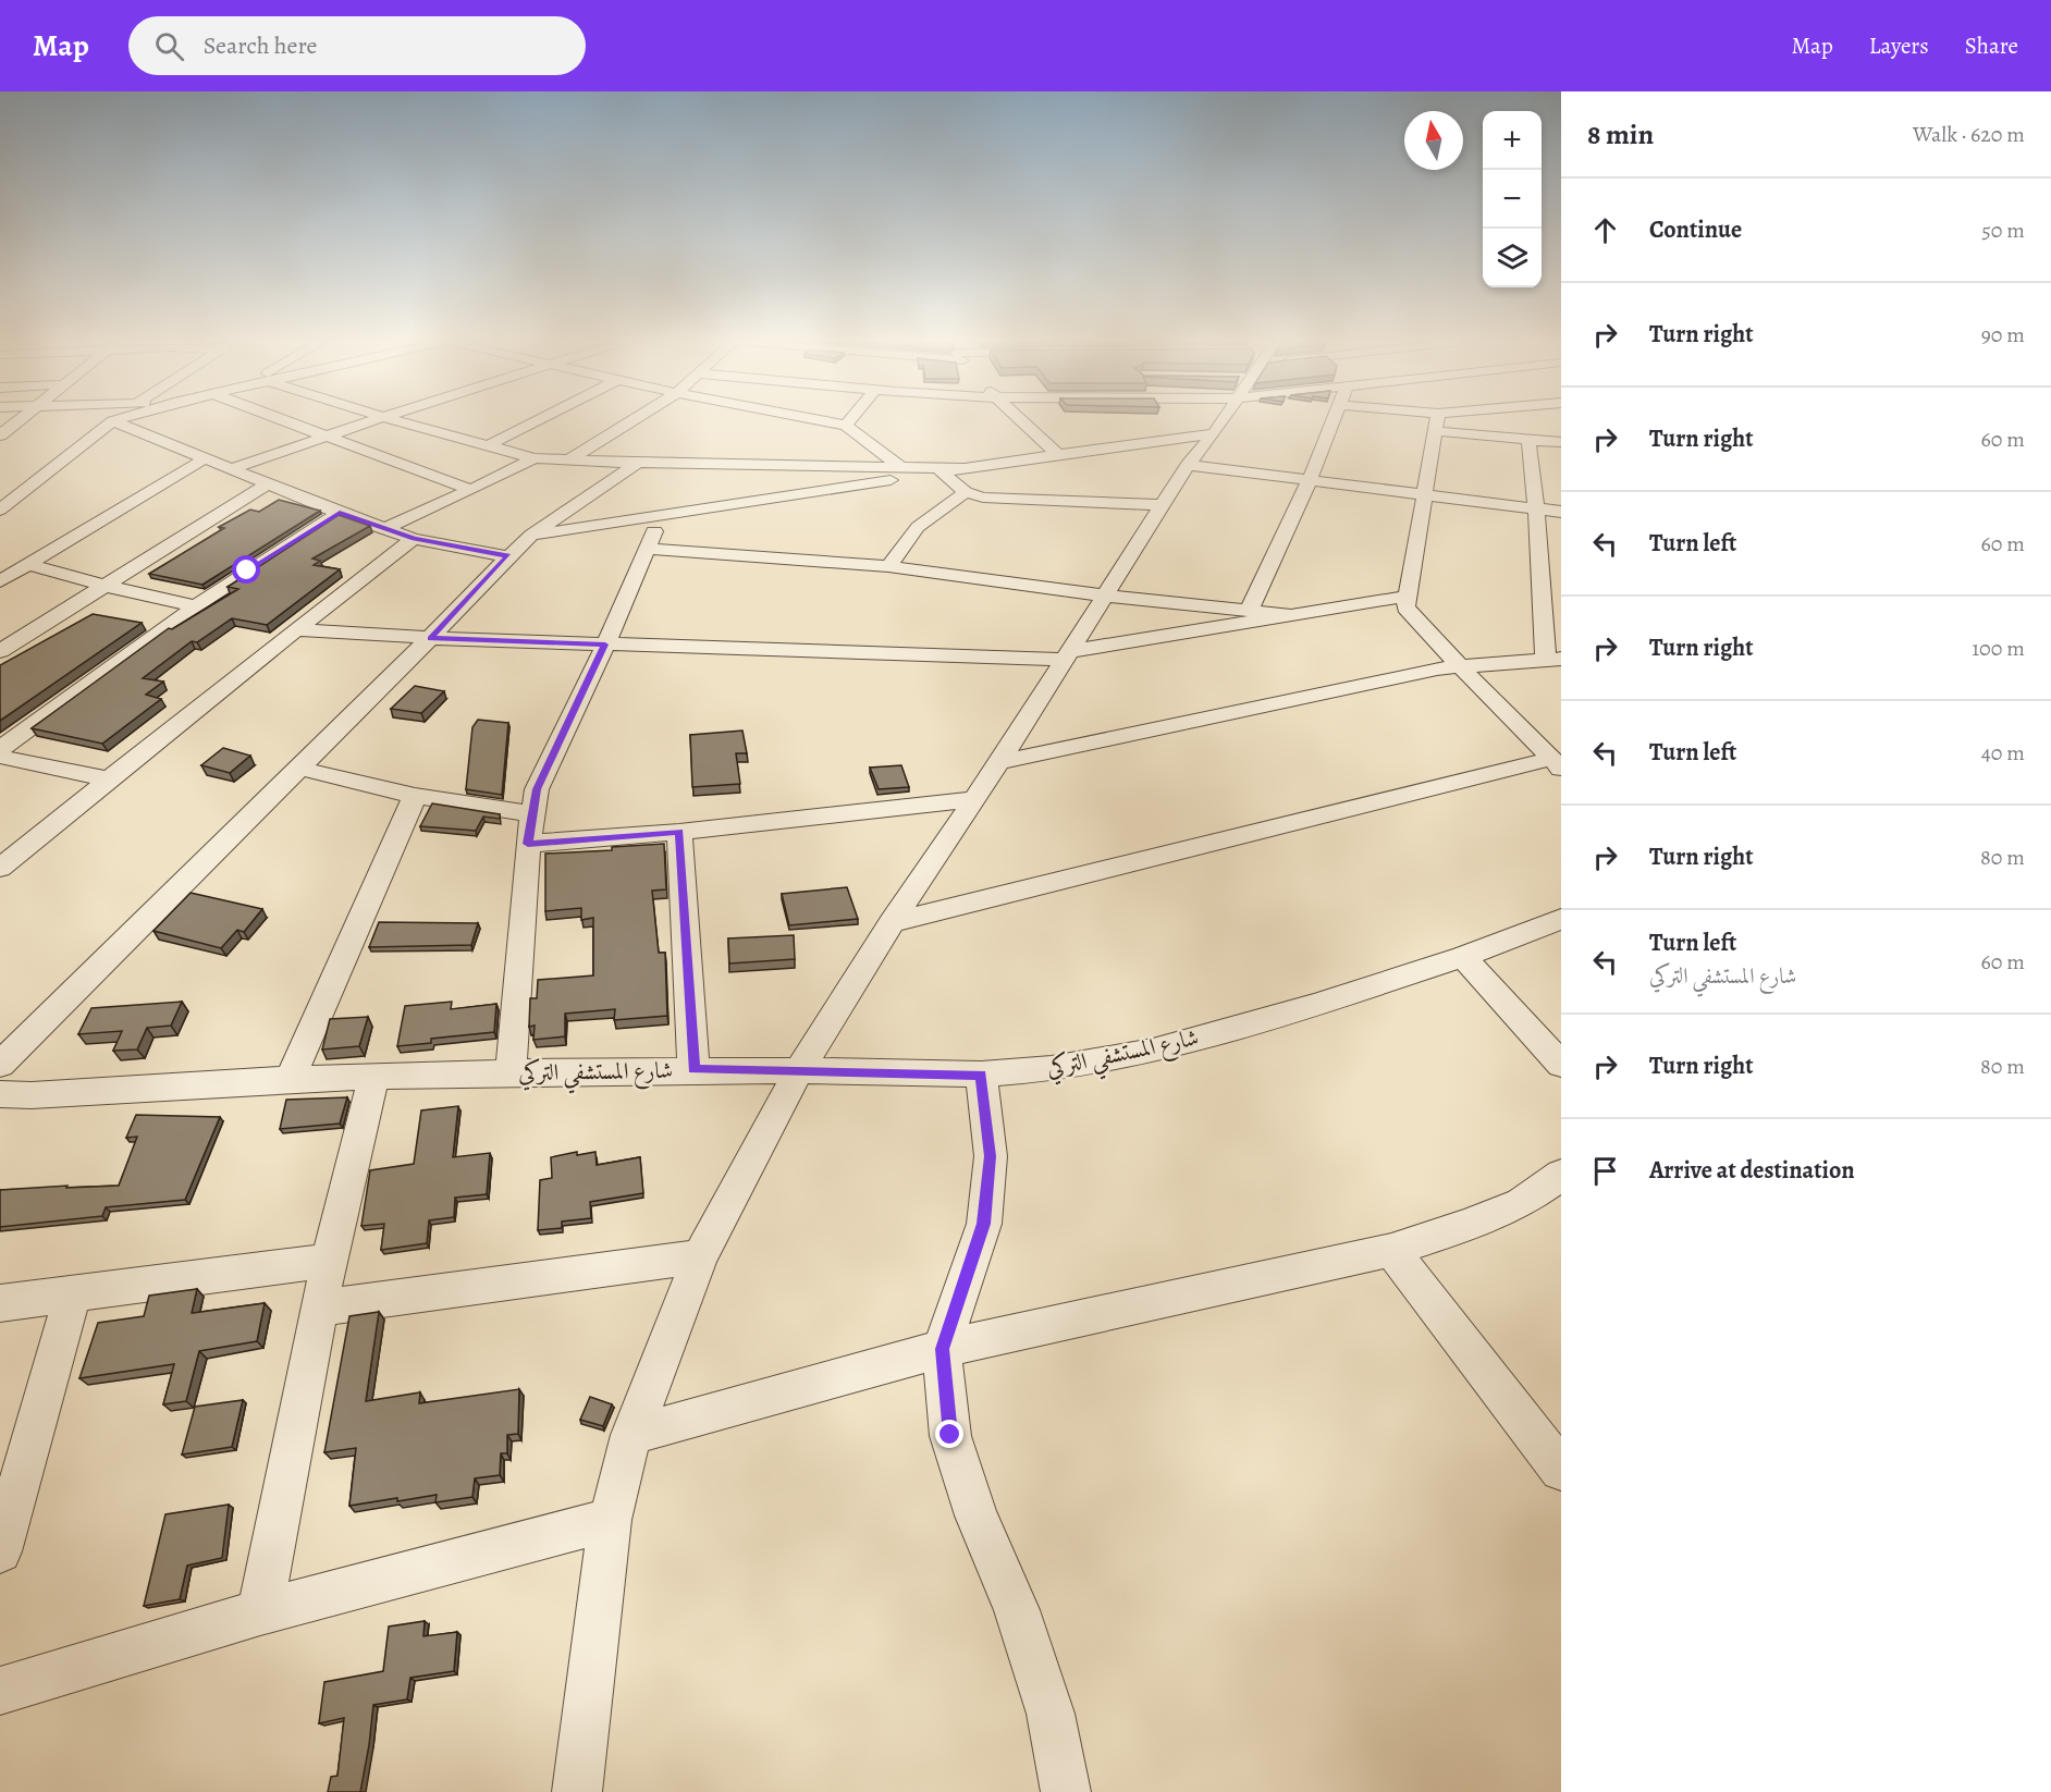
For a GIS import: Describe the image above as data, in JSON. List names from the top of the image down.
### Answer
{
  "streets": {
    "street": ["شارع المستشفي التركي"]
  },
  "north": "top",
  "page": {
    "header": "Map",
    "search": "Search here",
    "nav": ["Map", "Layers", "Share"],
    "heading": ["8 min", "Walk · 620 m"],
    "map_buttons": ["+", "−"],
    "list": [
      ["Continue", "50 m"],
      ["Turn right", "90 m"],
      ["Turn right", "60 m"],
      ["Turn left", "60 m"],
      ["Turn right", "100 m"],
      ["Turn left", "40 m"],
      ["Turn right", "80 m"],
      ["Turn left", "شارع المستشفي التركي", "60 m"],
      ["Turn right", "80 m"],
      "Arrive at destination"
    ]
  }
}
